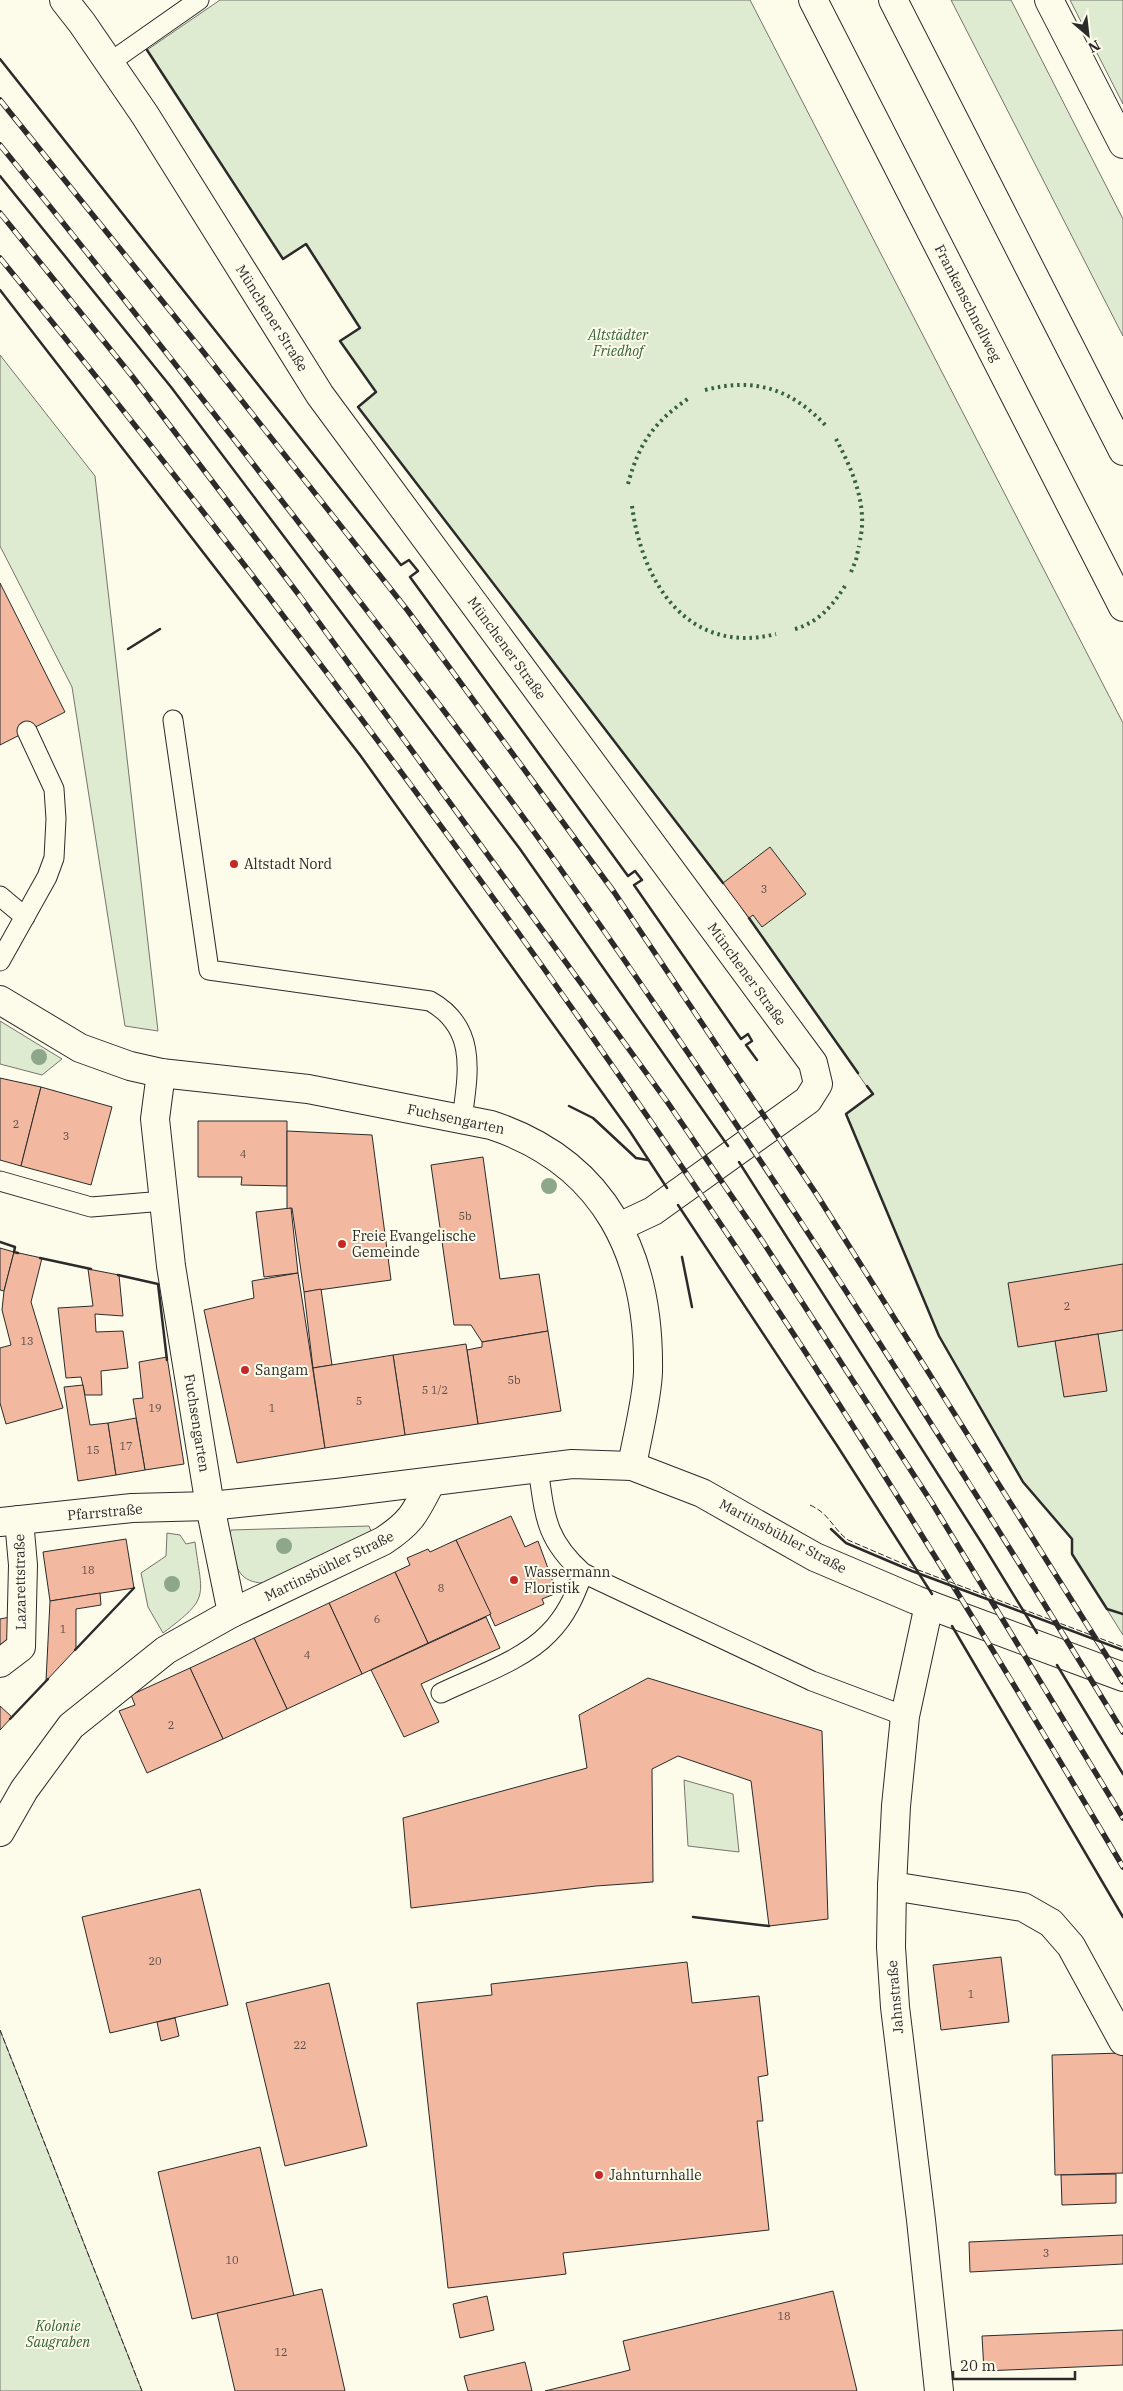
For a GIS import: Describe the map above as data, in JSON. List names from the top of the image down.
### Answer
{
  "streets": {
    "main road": [
      "Frankenschnellweg",
      "Münchener Straße",
      "Fuchsengarten",
      "Pfarrstraße",
      "Martinsbühler Straße",
      "Lazarettstraße",
      "Jahnstraße"
    ]
  },
  "crossings": [
    ["Münchener Straße", "Fuchsengarten"],
    ["Fuchsengarten", "Pfarrstraße"],
    ["Fuchsengarten", "Martinsbühler Straße"],
    ["Pfarrstraße", "Martinsbühler Straße"],
    ["Pfarrstraße", "Lazarettstraße"],
    ["Martinsbühler Straße", "Jahnstraße"]
  ],
  "parks": ["Altstädter Friedhof", "Kolonie Saugraben"],
  "places": [
    "Altstadt Nord",
    "Freie Evangelische Gemeinde",
    "Sangam",
    "Wassermann Floristik",
    "Jahnturnhalle"
  ],
  "house_numbers": [
    "3",
    "2",
    "3",
    "4",
    "5b",
    "2",
    "13",
    "5b",
    "5 1/2",
    "5",
    "19",
    "1",
    "17",
    "15",
    "18",
    "8",
    "6",
    "1",
    "4",
    "2",
    "20",
    "1",
    "22",
    "3",
    "10",
    "18",
    "12"
  ],
  "scale_bar": "20 m",
  "north": "bottom right"
}
